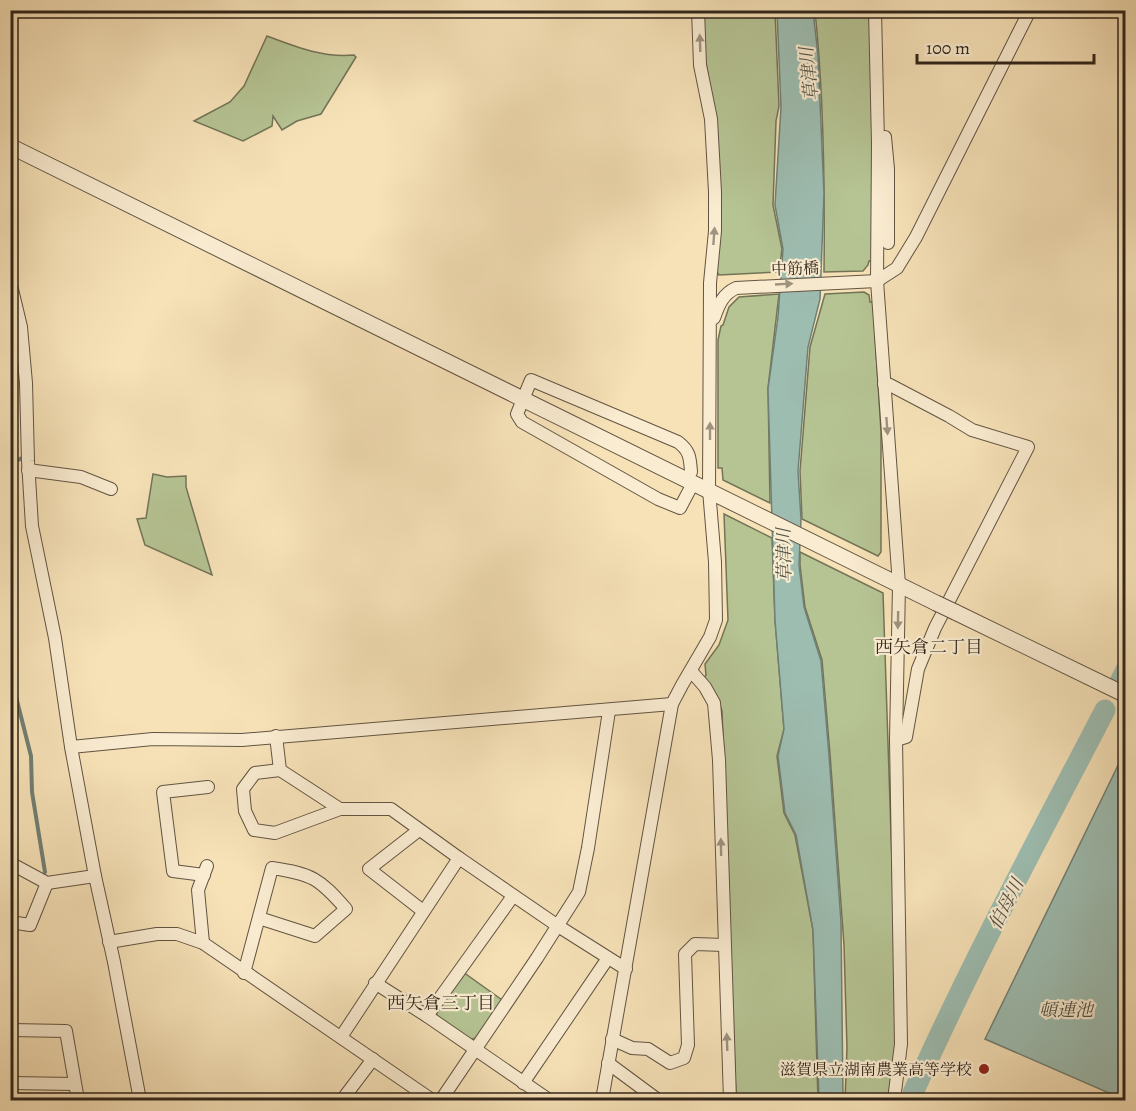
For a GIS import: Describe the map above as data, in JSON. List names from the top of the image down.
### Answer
{
  "streets": {
    "street": ["中筋橋"]
  },
  "one_way": ["中筋橋"],
  "districts": ["西矢倉二丁目", "西矢倉三丁目"],
  "water": ["草津川", "伯母川", "頓連池"],
  "places": ["滋賀県立湖南農業高等学校"],
  "scale_bar": "100 m"
}
